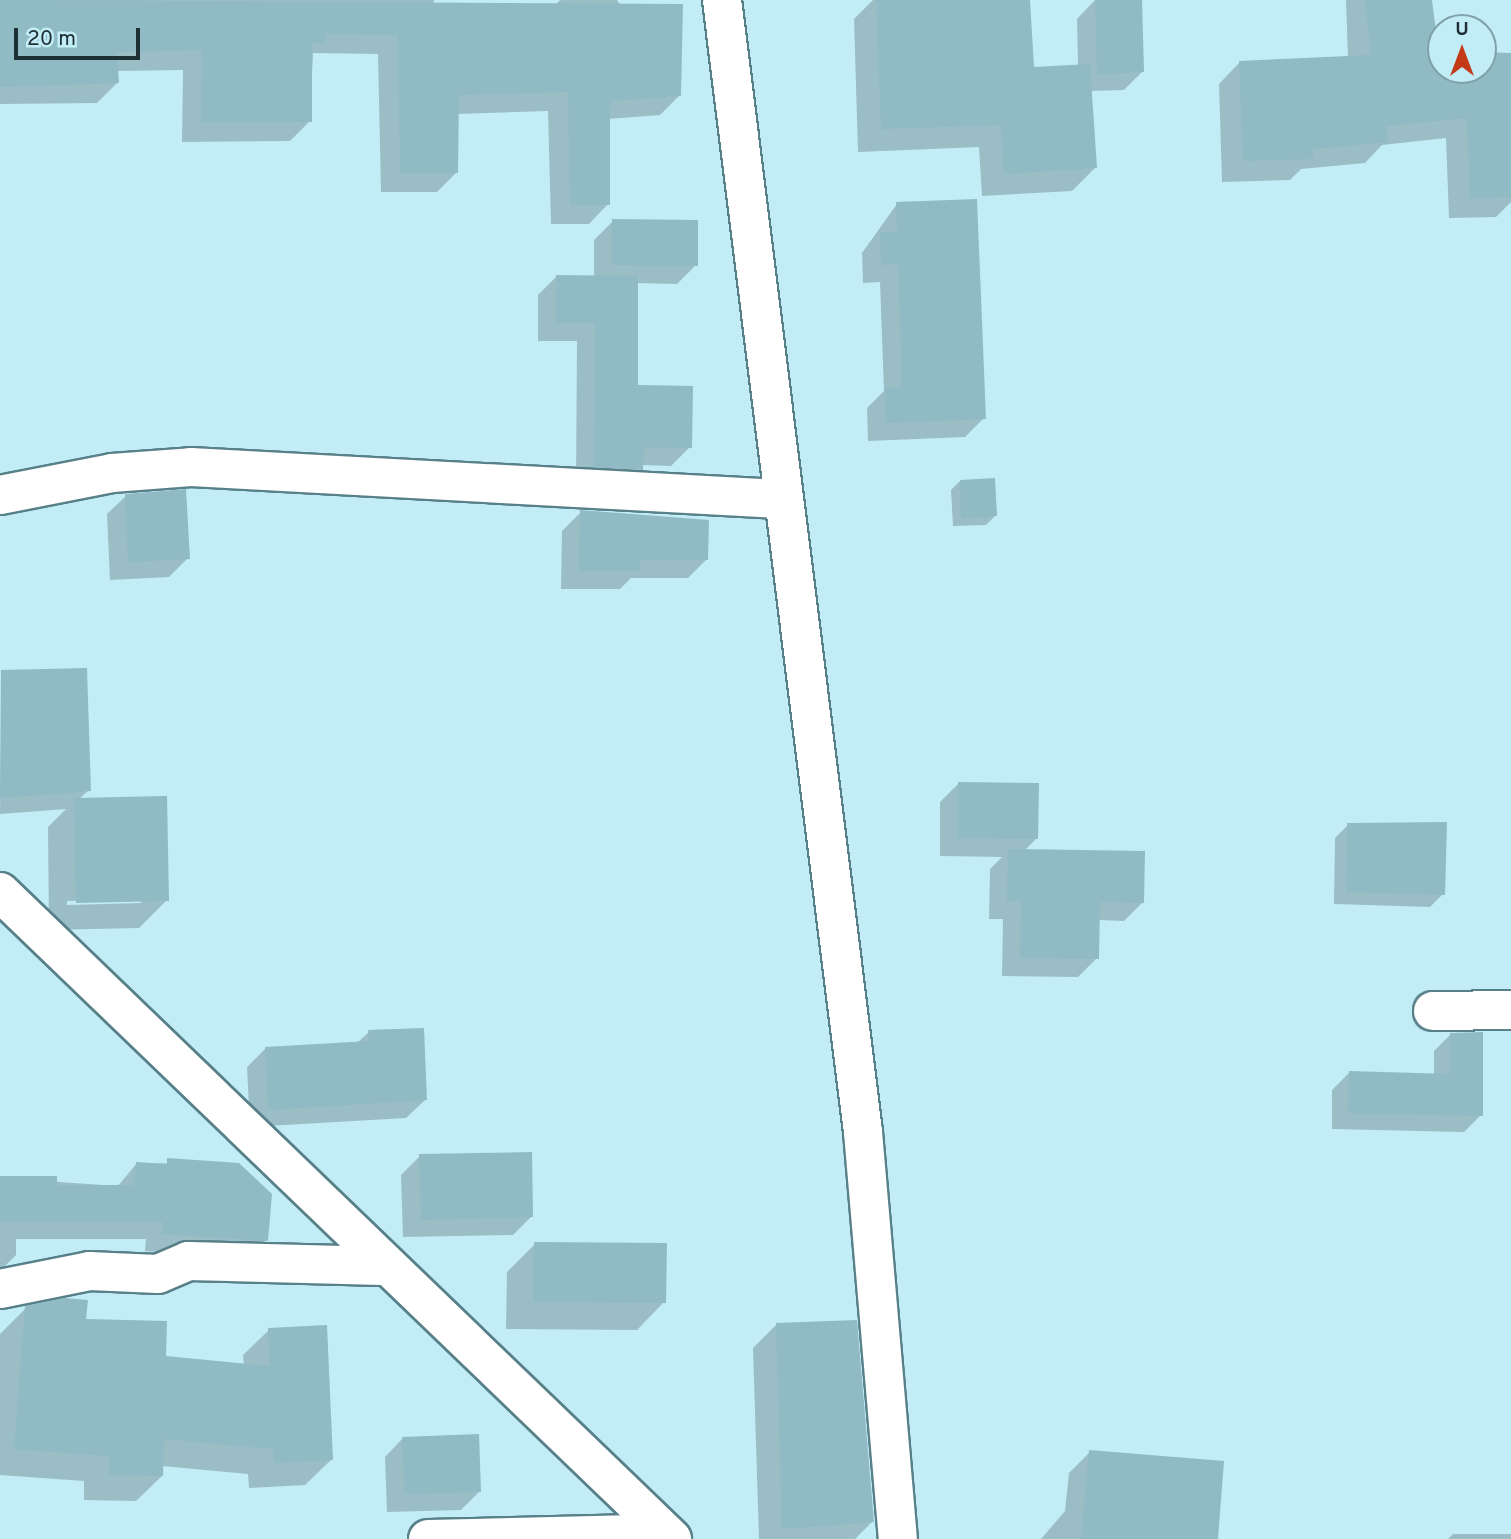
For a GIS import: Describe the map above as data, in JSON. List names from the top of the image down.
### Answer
{
  "scale_bar": "20 m",
  "north": "top"
}
